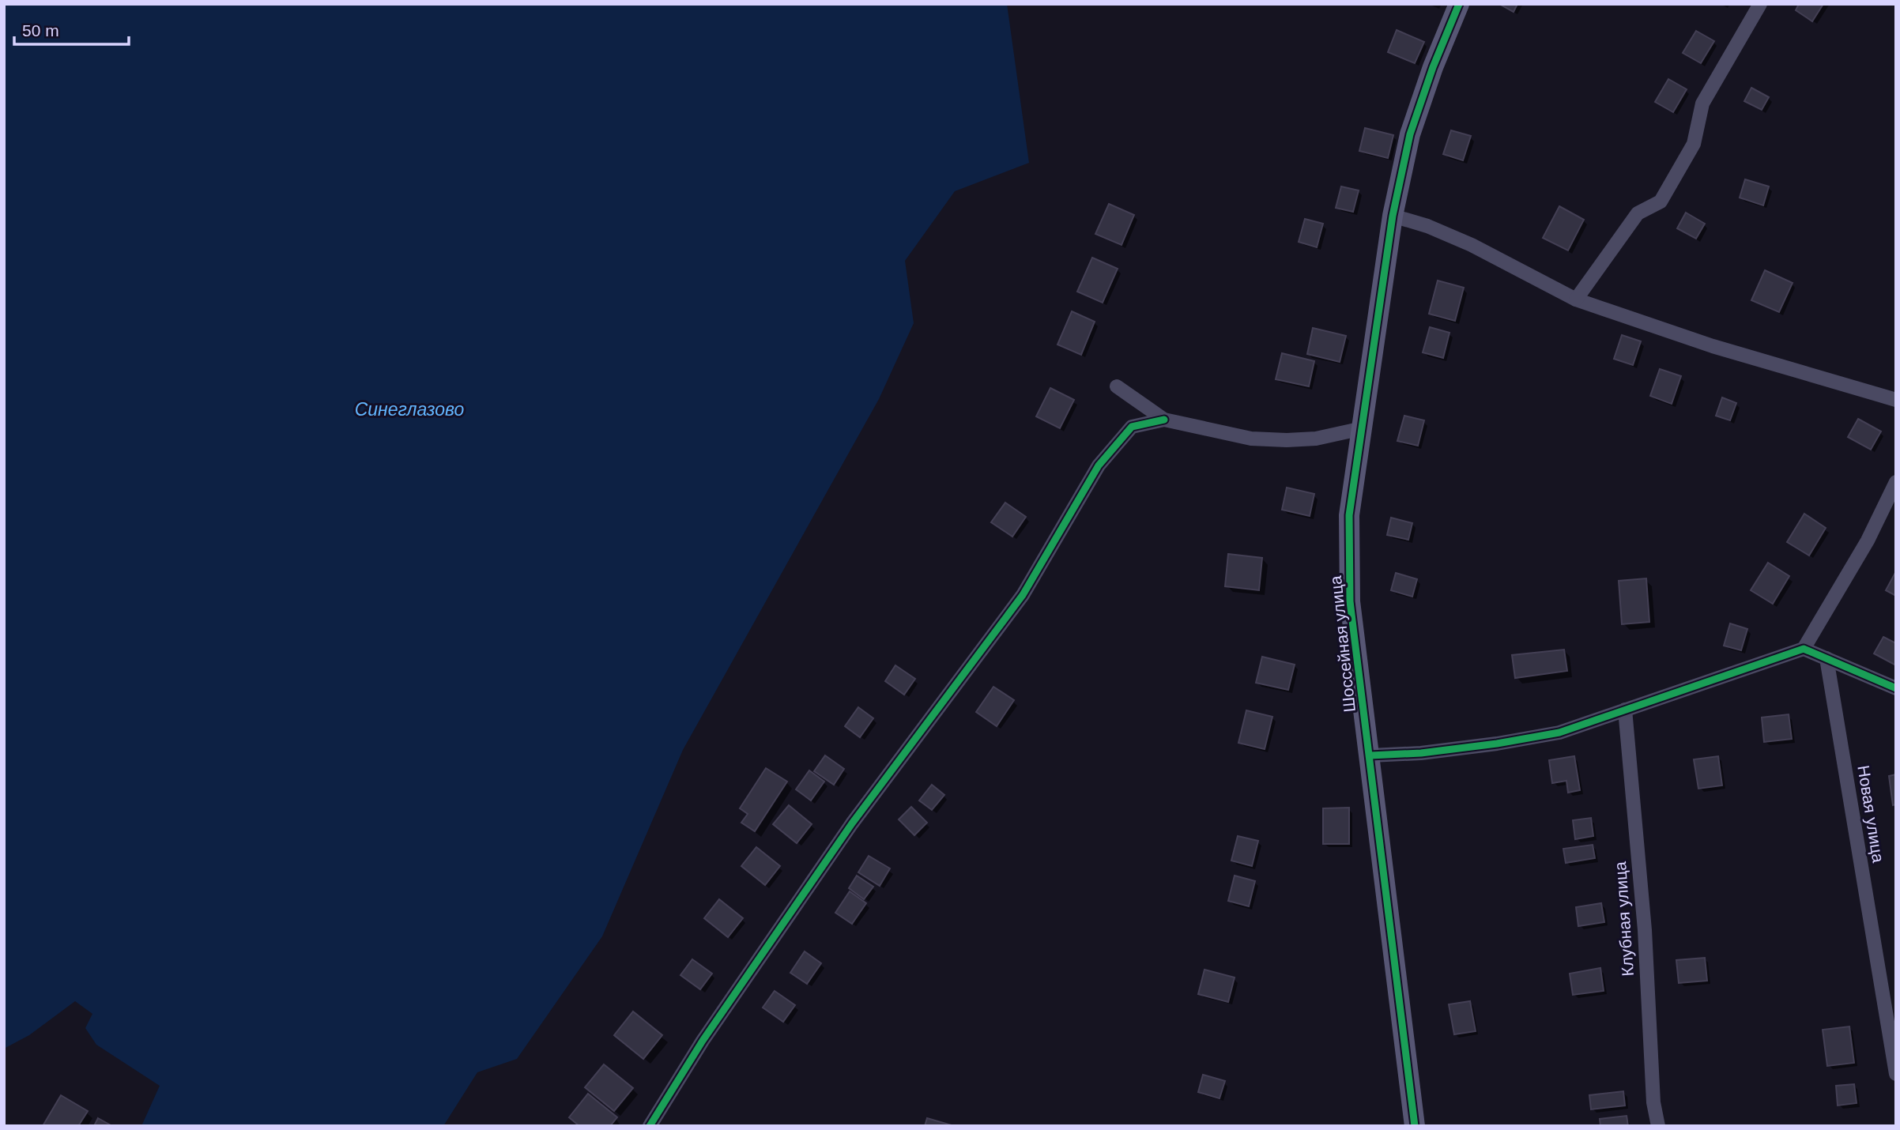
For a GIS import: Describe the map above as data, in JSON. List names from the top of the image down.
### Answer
{
  "streets": {
    "street": ["Шоссейная улица", "Новая улица", "Клубная улица"]
  },
  "water": ["Синеглазово"],
  "scale_bar": "50 m"
}
